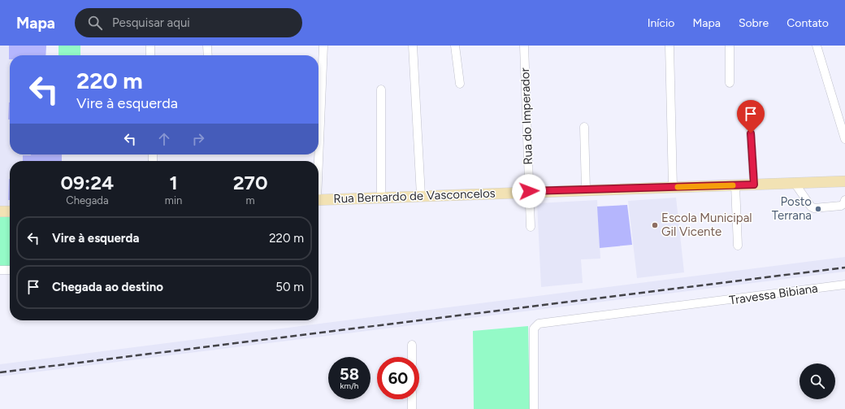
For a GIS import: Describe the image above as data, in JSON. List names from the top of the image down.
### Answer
{
  "streets": {
    "main road": ["Rua Bernardo de Vasconcelos"],
    "street": ["Rua do Imperador", "Travessa Bibiana"]
  },
  "crossings": [
    ["Rua do Imperador", "Rua Bernardo de Vasconcelos"]
  ],
  "places": ["Posto Terrana", "Escola Municipal Gil Vicente"],
  "page": {
    "header": "Mapa",
    "search": "Pesquisar aqui",
    "nav": [
      "Início",
      "Mapa",
      "Sobre",
      "Contato"
    ],
    "turn": ["220 m", "Vire à esquerda"],
    "eta": [
      "09:24",
      "Chegada",
      "1",
      "min",
      "270",
      "m"
    ],
    "list": [
      {
        "name": "Vire à esquerda",
        "value": "220 m"
      },
      {
        "name": "Chegada ao destino",
        "value": "50 m"
      }
    ],
    "speed": "58 km/h",
    "limit": "60"
  }
}
